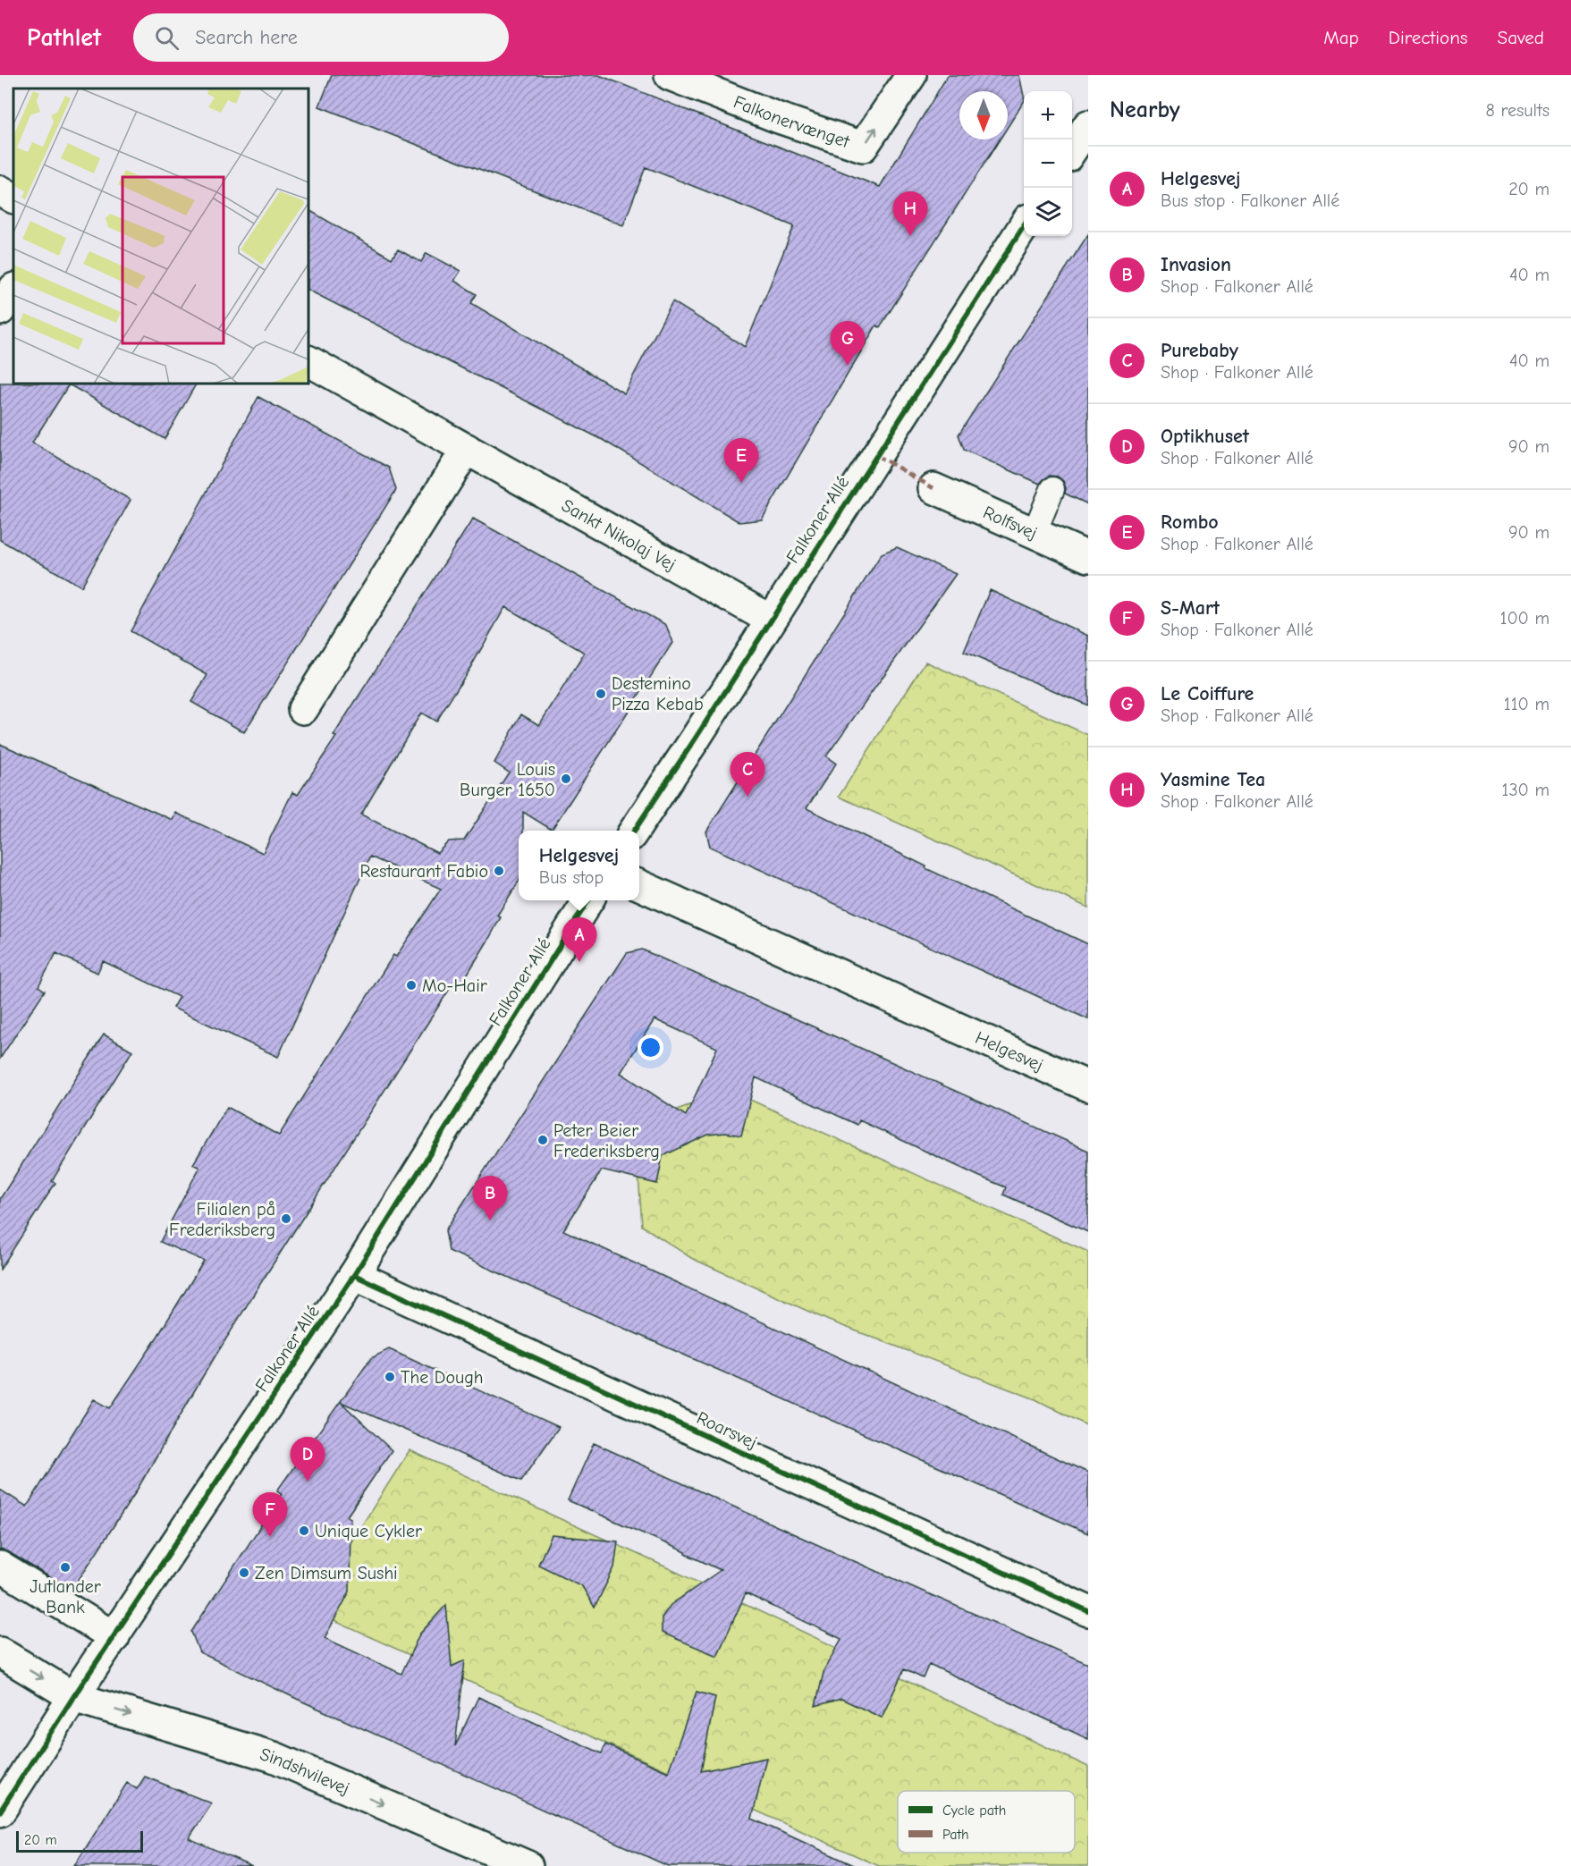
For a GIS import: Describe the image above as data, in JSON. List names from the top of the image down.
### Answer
{
  "streets": {
    "street": [
      "Falkonervænget",
      "Falkoner Allé",
      "Rolfsvej",
      "Sankt Nikolaj Vej",
      "Helgesvej",
      "Roarsvej",
      "Sindshvilevej"
    ]
  },
  "crossings": [
    ["Falkoner Allé", "Sankt Nikolaj Vej"],
    ["Falkoner Allé", "Roarsvej"],
    ["Falkoner Allé", "Sindshvilevej"]
  ],
  "one_way": ["Falkonervænget", "Sindshvilevej"],
  "places": [
    "Destemino Pizza Kebab",
    "Louis Burger 1650",
    "Restaurant Fabio",
    "Mo-Hair",
    "Peter Beier Frederiksberg",
    "Filialen på Frederiksberg",
    "The Dough",
    "Unique Cykler",
    "Jutlander Bank",
    "Zen Dimsum Sushi"
  ],
  "legend": ["Cycle path", "Path"],
  "scale_bar": "20 m",
  "north": "bottom",
  "page": {
    "header": "Pathlet",
    "search": "Search here",
    "nav": ["Map", "Directions", "Saved"],
    "heading": ["Nearby", "8 results"],
    "map_buttons": ["+", "−"],
    "list": [
      {
        "mark": "A",
        "name": "Helgesvej",
        "note": "Bus stop · Falkoner Allé",
        "value": "20 m"
      },
      {
        "mark": "B",
        "name": "Invasion",
        "note": "Shop · Falkoner Allé",
        "value": "40 m"
      },
      {
        "mark": "C",
        "name": "Purebaby",
        "note": "Shop · Falkoner Allé",
        "value": "40 m"
      },
      {
        "mark": "D",
        "name": "Optikhuset",
        "note": "Shop · Falkoner Allé",
        "value": "90 m"
      },
      {
        "mark": "E",
        "name": "Rombo",
        "note": "Shop · Falkoner Allé",
        "value": "90 m"
      },
      {
        "mark": "F",
        "name": "S-Mart",
        "note": "Shop · Falkoner Allé",
        "value": "100 m"
      },
      {
        "mark": "G",
        "name": "Le Coiffure",
        "note": "Shop · Falkoner Allé",
        "value": "110 m"
      },
      {
        "mark": "H",
        "name": "Yasmine Tea",
        "note": "Shop · Falkoner Allé",
        "value": "130 m"
      }
    ],
    "pins": [
      "H",
      "G",
      "E",
      "C",
      "A",
      "B",
      "D",
      "F"
    ],
    "popup": ["Helgesvej", "Bus stop"],
    "scale": "20 m"
  }
}
